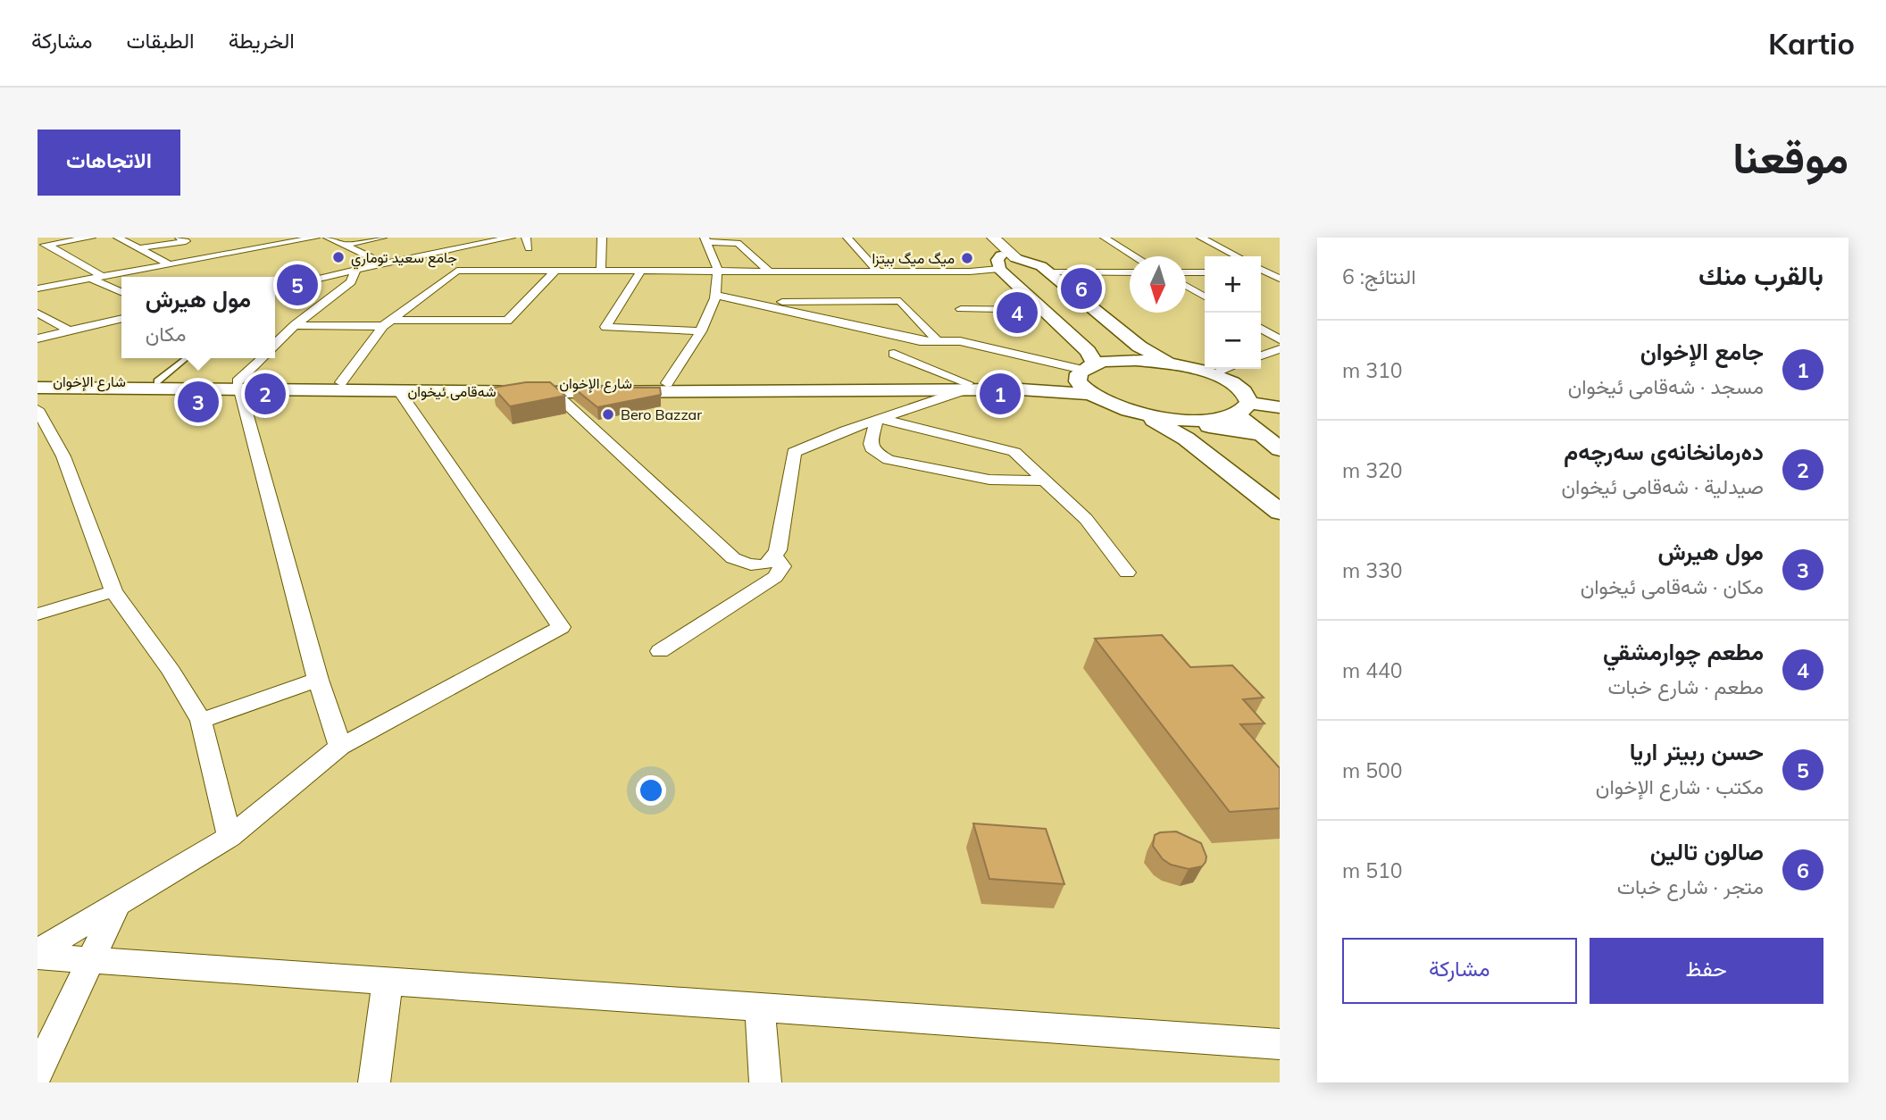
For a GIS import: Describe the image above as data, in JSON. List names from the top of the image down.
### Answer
{
  "streets": {
    "main road": ["شارع الإخوان", "شەقامی ئیخوان"]
  },
  "crossings": [
    ["شارع الإخوان", "شەقامی ئیخوان"]
  ],
  "places": ["جامع سعيد توماري", "ميگ ميگ بيتزا", "Bero Bazzar"],
  "north": "bottom",
  "page": {
    "header": "Kartio",
    "nav": ["الخريطة", "الطبقات", "مشاركة"],
    "title": "موقعنا",
    "buttons": [
      "الاتجاهات",
      ["حفظ", "مشاركة"]
    ],
    "heading": ["بالقرب منك", "النتائج: 6"],
    "map_buttons": ["+", "−"],
    "pins": [
      "5",
      "6",
      "4",
      "1",
      "2",
      "3"
    ],
    "popup": ["مول هيرش", "مكان"],
    "list": [
      {
        "mark": "1",
        "name": "جامع الإخوان",
        "note": "مسجد · شەقامی ئیخوان",
        "value": "310 m"
      },
      {
        "mark": "2",
        "name": "دەرمانخانەی سەرچەم",
        "note": "صيدلية · شەقامی ئیخوان",
        "value": "320 m"
      },
      {
        "mark": "3",
        "name": "مول هيرش",
        "note": "مكان · شەقامی ئیخوان",
        "value": "330 m"
      },
      {
        "mark": "4",
        "name": "مطعم چوارمشقي",
        "note": "مطعم · شارع خبات",
        "value": "440 m"
      },
      {
        "mark": "5",
        "name": "حسن ربيتر اريا",
        "note": "مكتب · شارع الإخوان",
        "value": "500 m"
      },
      {
        "mark": "6",
        "name": "صالون تالين",
        "note": "متجر · شارع خبات",
        "value": "510 m"
      }
    ]
  }
}
